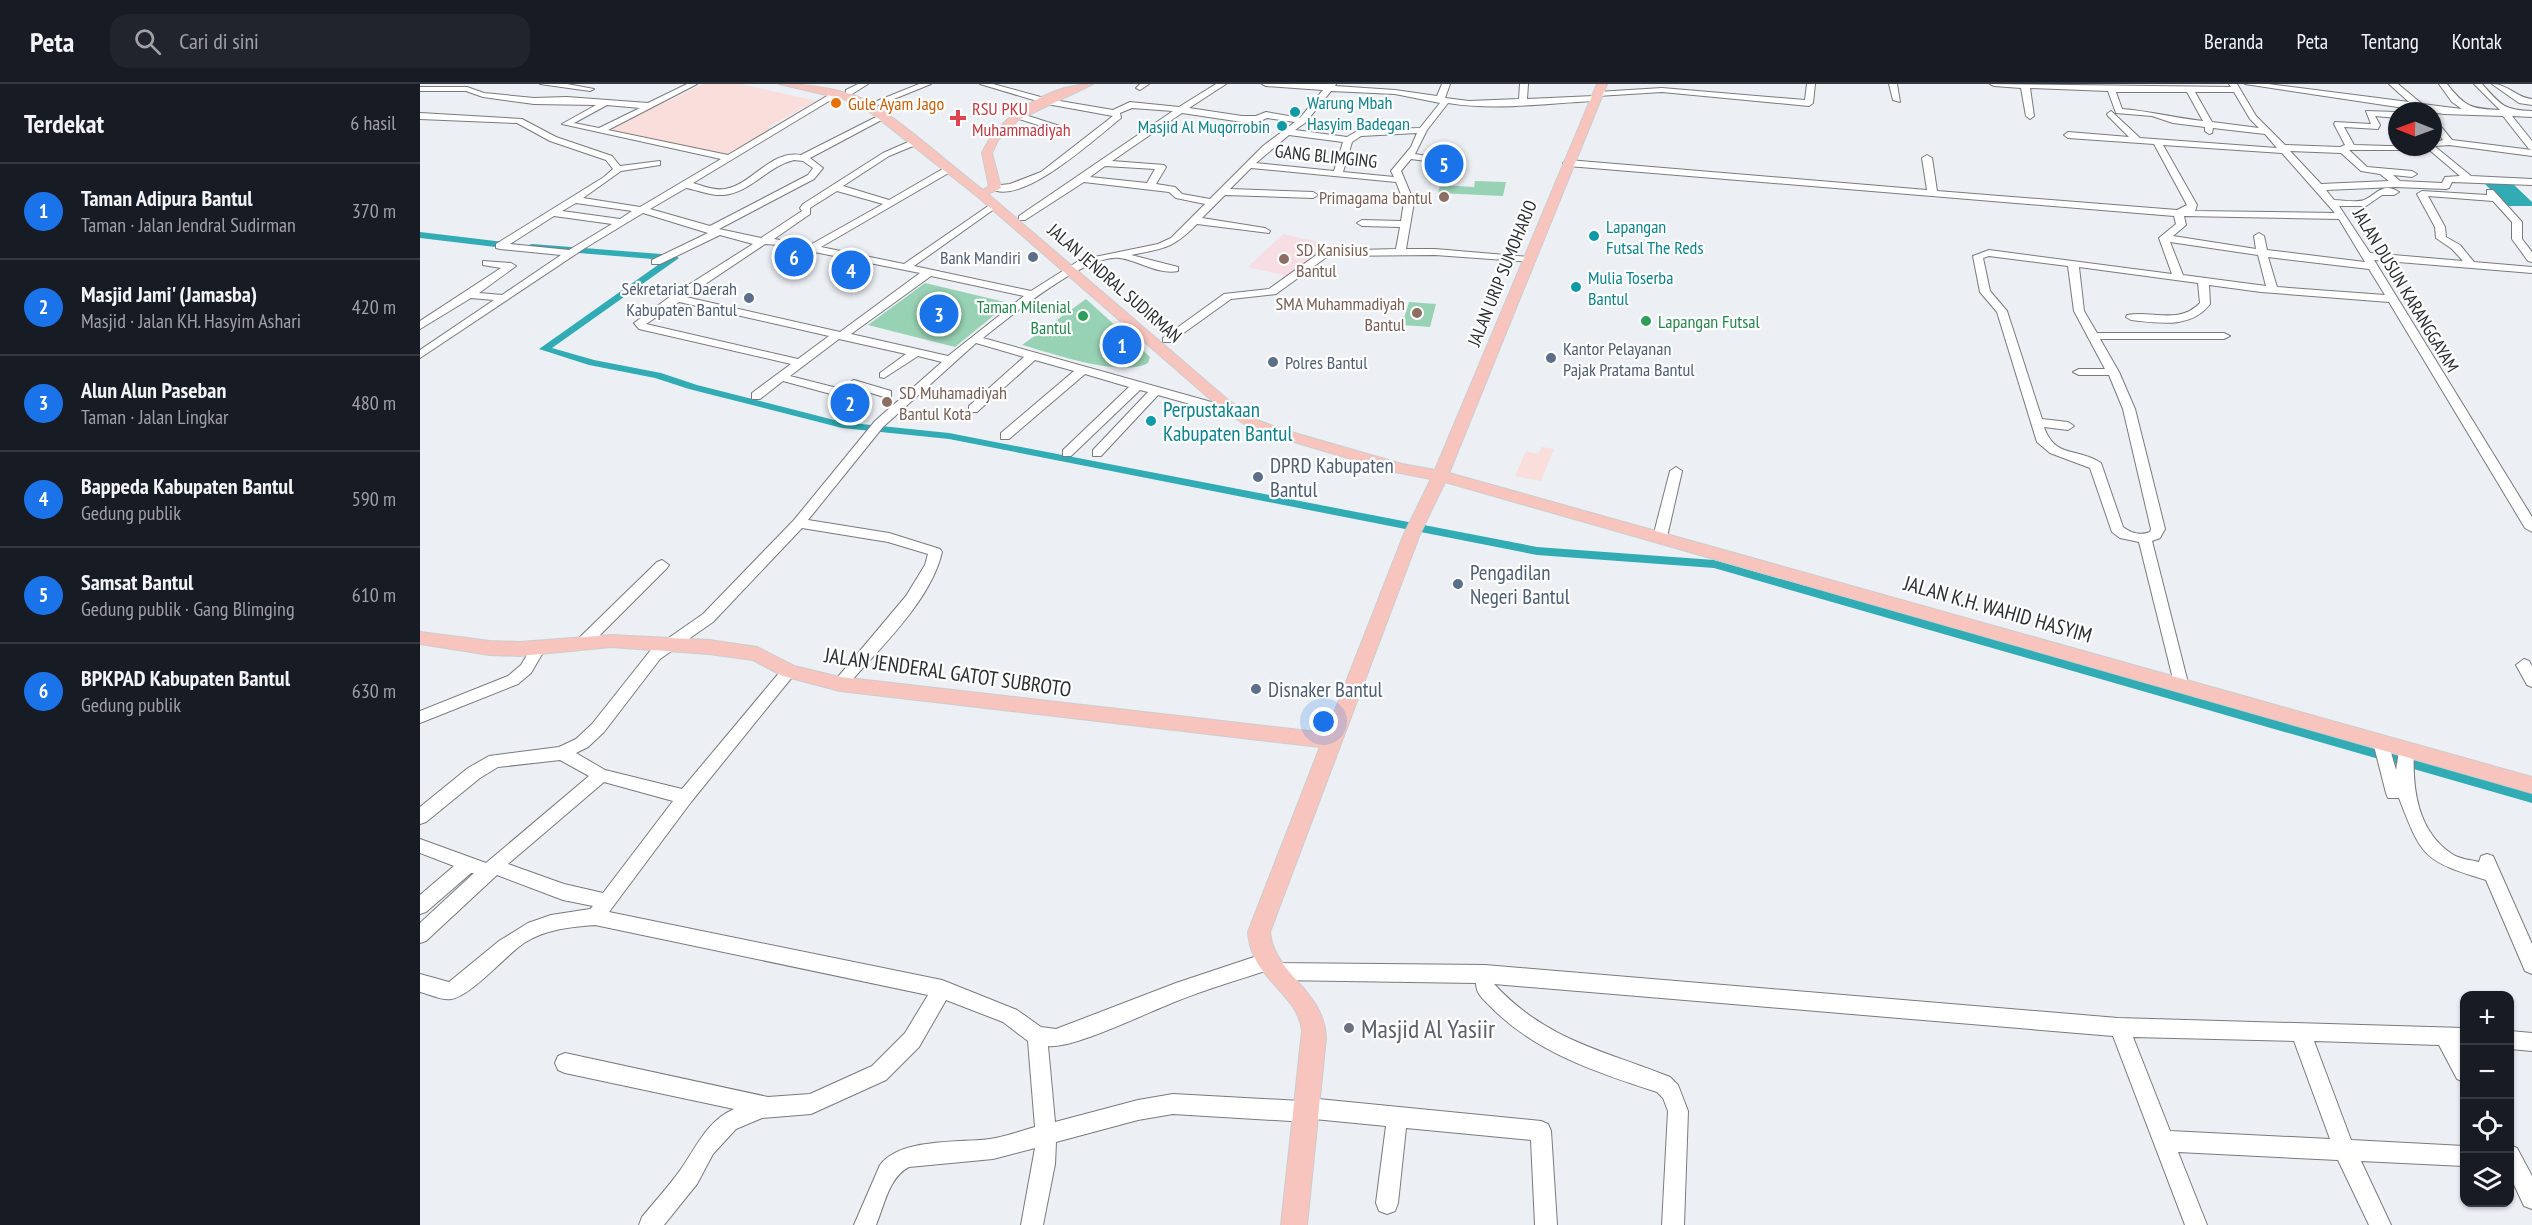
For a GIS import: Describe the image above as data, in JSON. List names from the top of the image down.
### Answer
{
  "streets": {
    "main road": [
      "JALAN URIP SUMOHARJO",
      "JALAN JENDRAL SUDIRMAN",
      "JALAN K.H. WAHID HASYIM",
      "JALAN JENDERAL GATOT SUBROTO"
    ],
    "street": ["GANG BLIMGING", "JALAN DUSUN KARANGGAYAM"]
  },
  "crossings": [
    ["JALAN URIP SUMOHARJO", "JALAN JENDRAL SUDIRMAN"],
    ["JALAN URIP SUMOHARJO", "JALAN K.H. WAHID HASYIM"],
    ["JALAN URIP SUMOHARJO", "JALAN JENDERAL GATOT SUBROTO"],
    ["JALAN JENDRAL SUDIRMAN", "JALAN K.H. WAHID HASYIM"]
  ],
  "places": {
    "other": [
      "Gule Ayam Jago",
      "Warung Mbah Hasyim Badegan",
      "Masjid Al Muqorrobin",
      "Primagama bantul",
      "Lapangan Futsal The Reds",
      "Bank Mandiri",
      "SD Kanisius Bantul",
      "Mulia Toserba Bantul",
      "Sekretariat Daerah Kabupaten Bantul",
      "SMA Muhammadiyah Bantul",
      "Taman Milenial Bantul",
      "Lapangan Futsal",
      "Kantor Pelayanan Pajak Pratama Bantul",
      "Polres Bantul",
      "SD Muhamadiyah Bantul Kota",
      "Perpustakaan Kabupaten Bantul",
      "DPRD Kabupaten Bantul",
      "Pengadilan Negeri Bantul",
      "Disnaker Bantul",
      "Masjid Al Yasiir"
    ],
    "health": ["RSU PKU Muhammadiyah"]
  },
  "north": "left",
  "page": {
    "header": "Peta",
    "search": "Cari di sini",
    "nav": [
      "Beranda",
      "Peta",
      "Tentang",
      "Kontak"
    ],
    "heading": ["Terdekat", "6 hasil"],
    "pins": [
      "5",
      "6",
      "4",
      "3",
      "1",
      "2"
    ],
    "list": [
      {
        "mark": "1",
        "name": "Taman Adipura Bantul",
        "note": "Taman · Jalan Jendral Sudirman",
        "value": "370 m"
      },
      {
        "mark": "2",
        "name": "Masjid Jami' (Jamasba)",
        "note": "Masjid · Jalan KH. Hasyim Ashari",
        "value": "420 m"
      },
      {
        "mark": "3",
        "name": "Alun Alun Paseban",
        "note": "Taman · Jalan Lingkar",
        "value": "480 m"
      },
      {
        "mark": "4",
        "name": "Bappeda Kabupaten Bantul",
        "note": "Gedung publik",
        "value": "590 m"
      },
      {
        "mark": "5",
        "name": "Samsat Bantul",
        "note": "Gedung publik · Gang Blimging",
        "value": "610 m"
      },
      {
        "mark": "6",
        "name": "BPKPAD Kabupaten Bantul",
        "note": "Gedung publik",
        "value": "630 m"
      }
    ],
    "map_buttons": ["+", "−"]
  }
}
